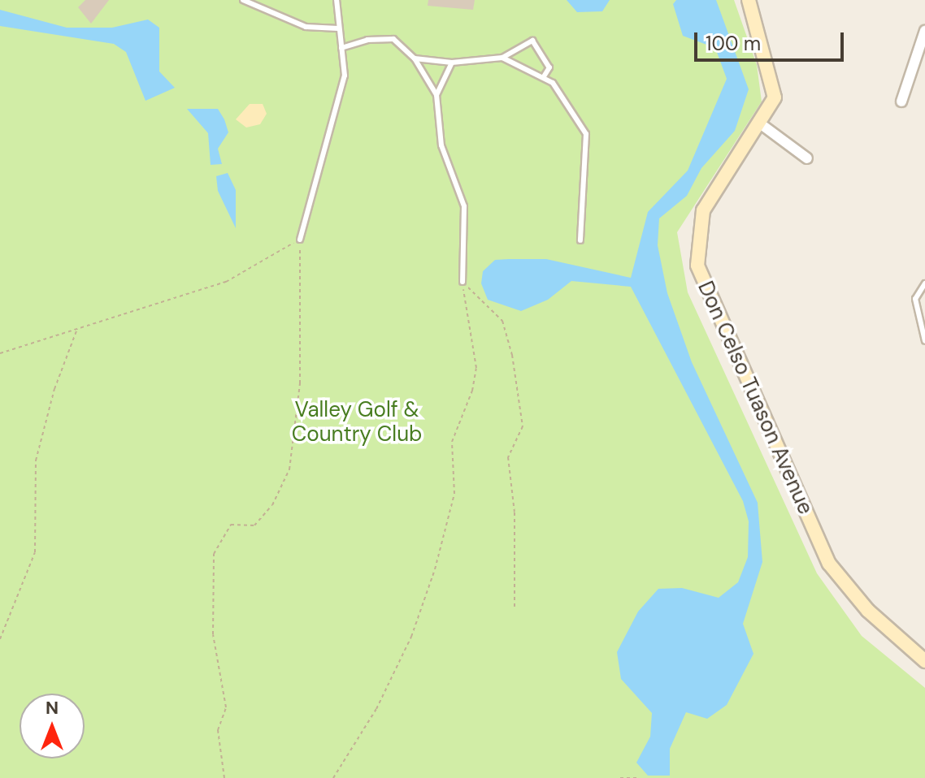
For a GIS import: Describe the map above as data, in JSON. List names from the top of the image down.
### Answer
{
  "streets": {
    "street": ["Don Celso Tuason Avenue"]
  },
  "parks": ["Valley Golf & Country Club"],
  "scale_bar": "100 m",
  "north": "top"
}
